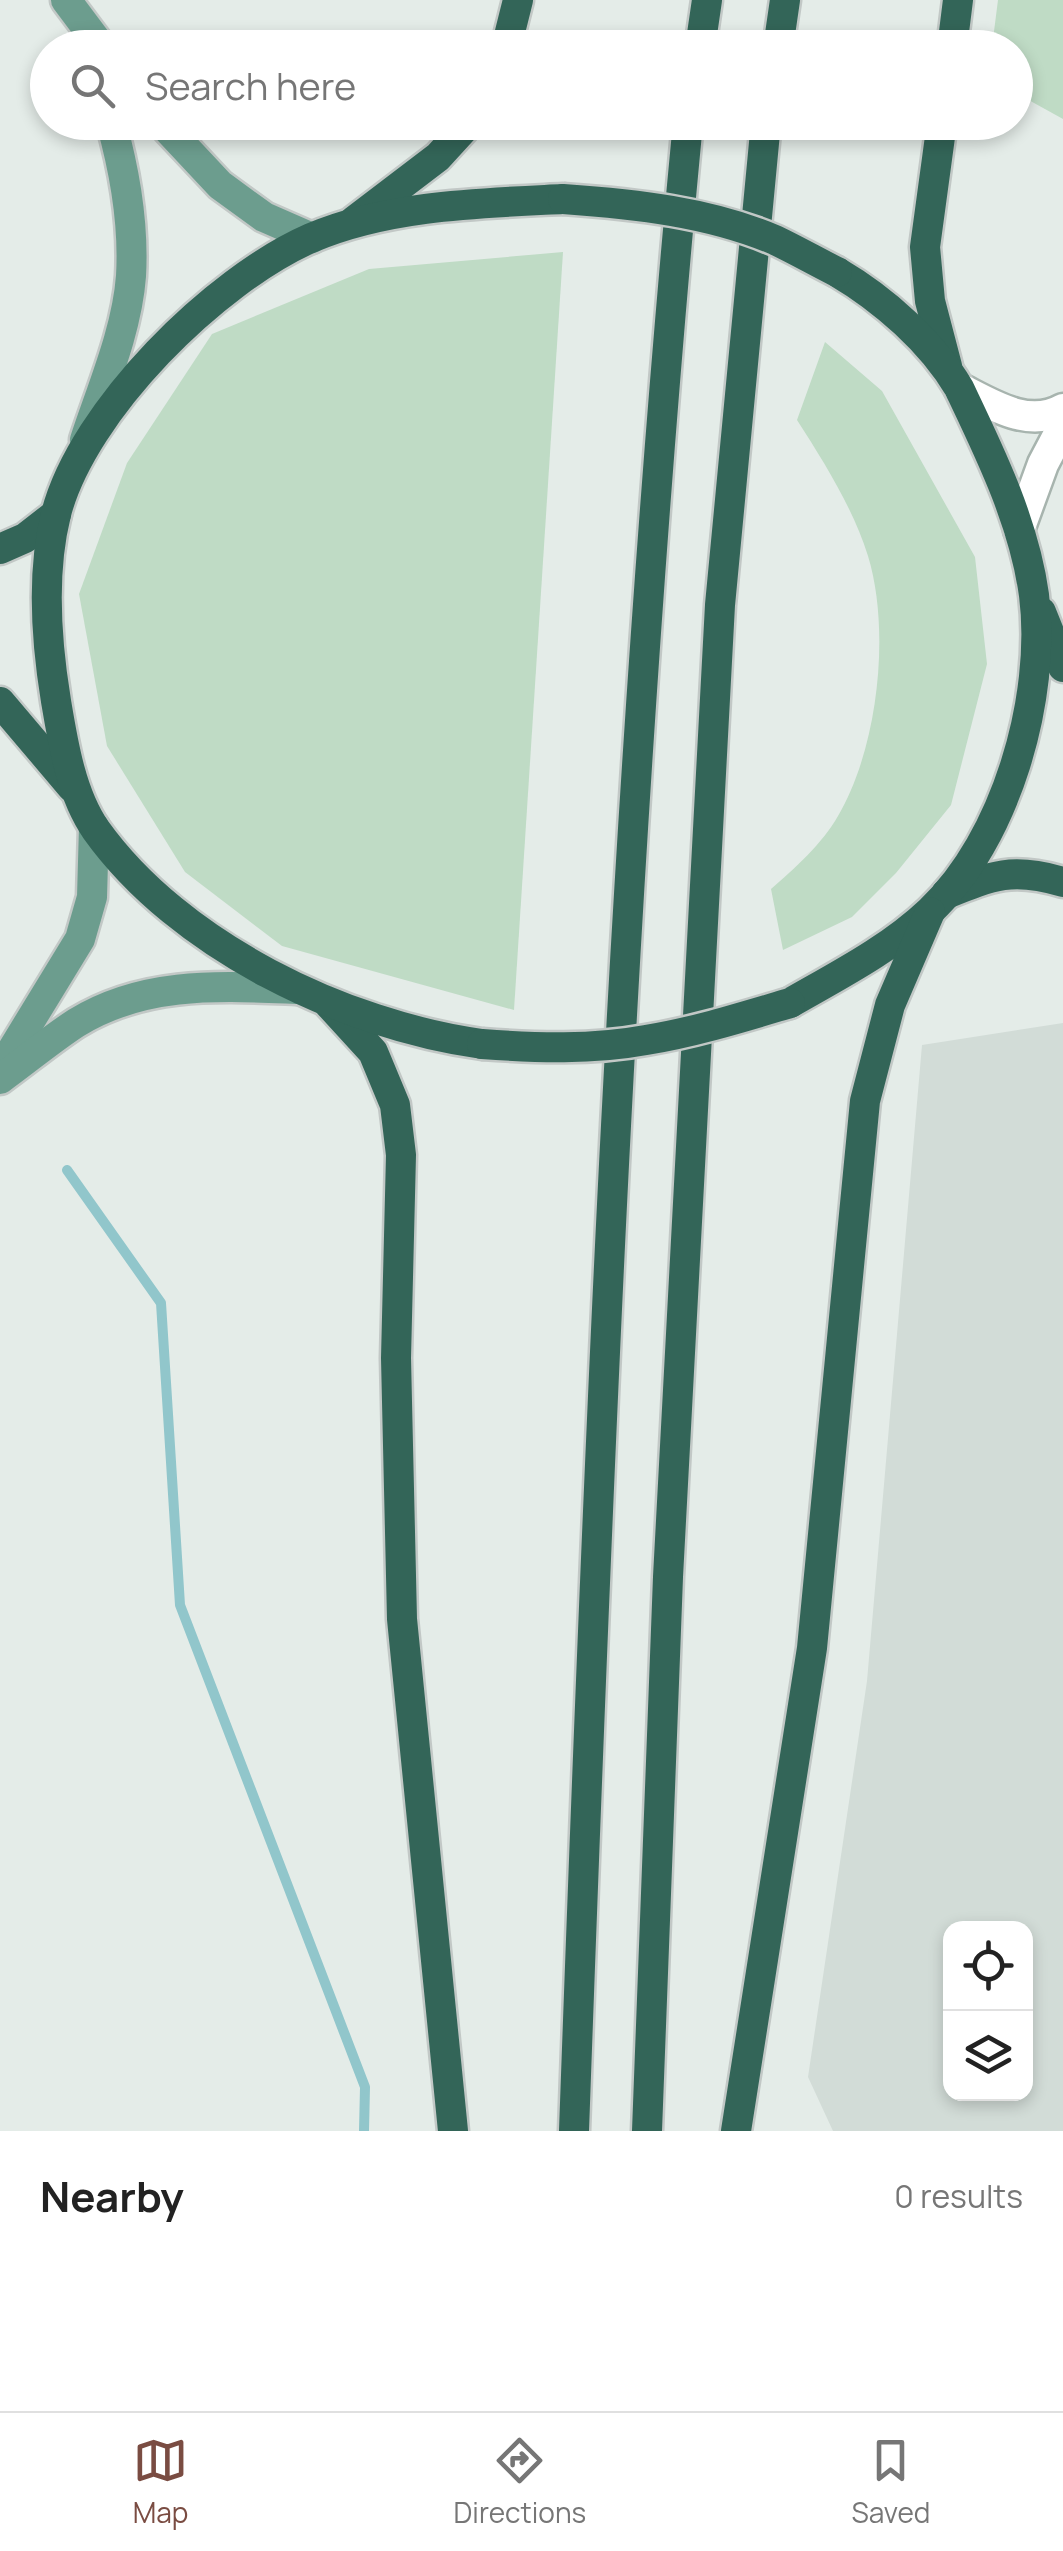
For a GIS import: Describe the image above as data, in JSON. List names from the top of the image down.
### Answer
{
  "page": {
    "search": "Search here",
    "heading": ["Nearby", "0 results"],
    "nav": ["Map", "Directions", "Saved"]
  }
}
